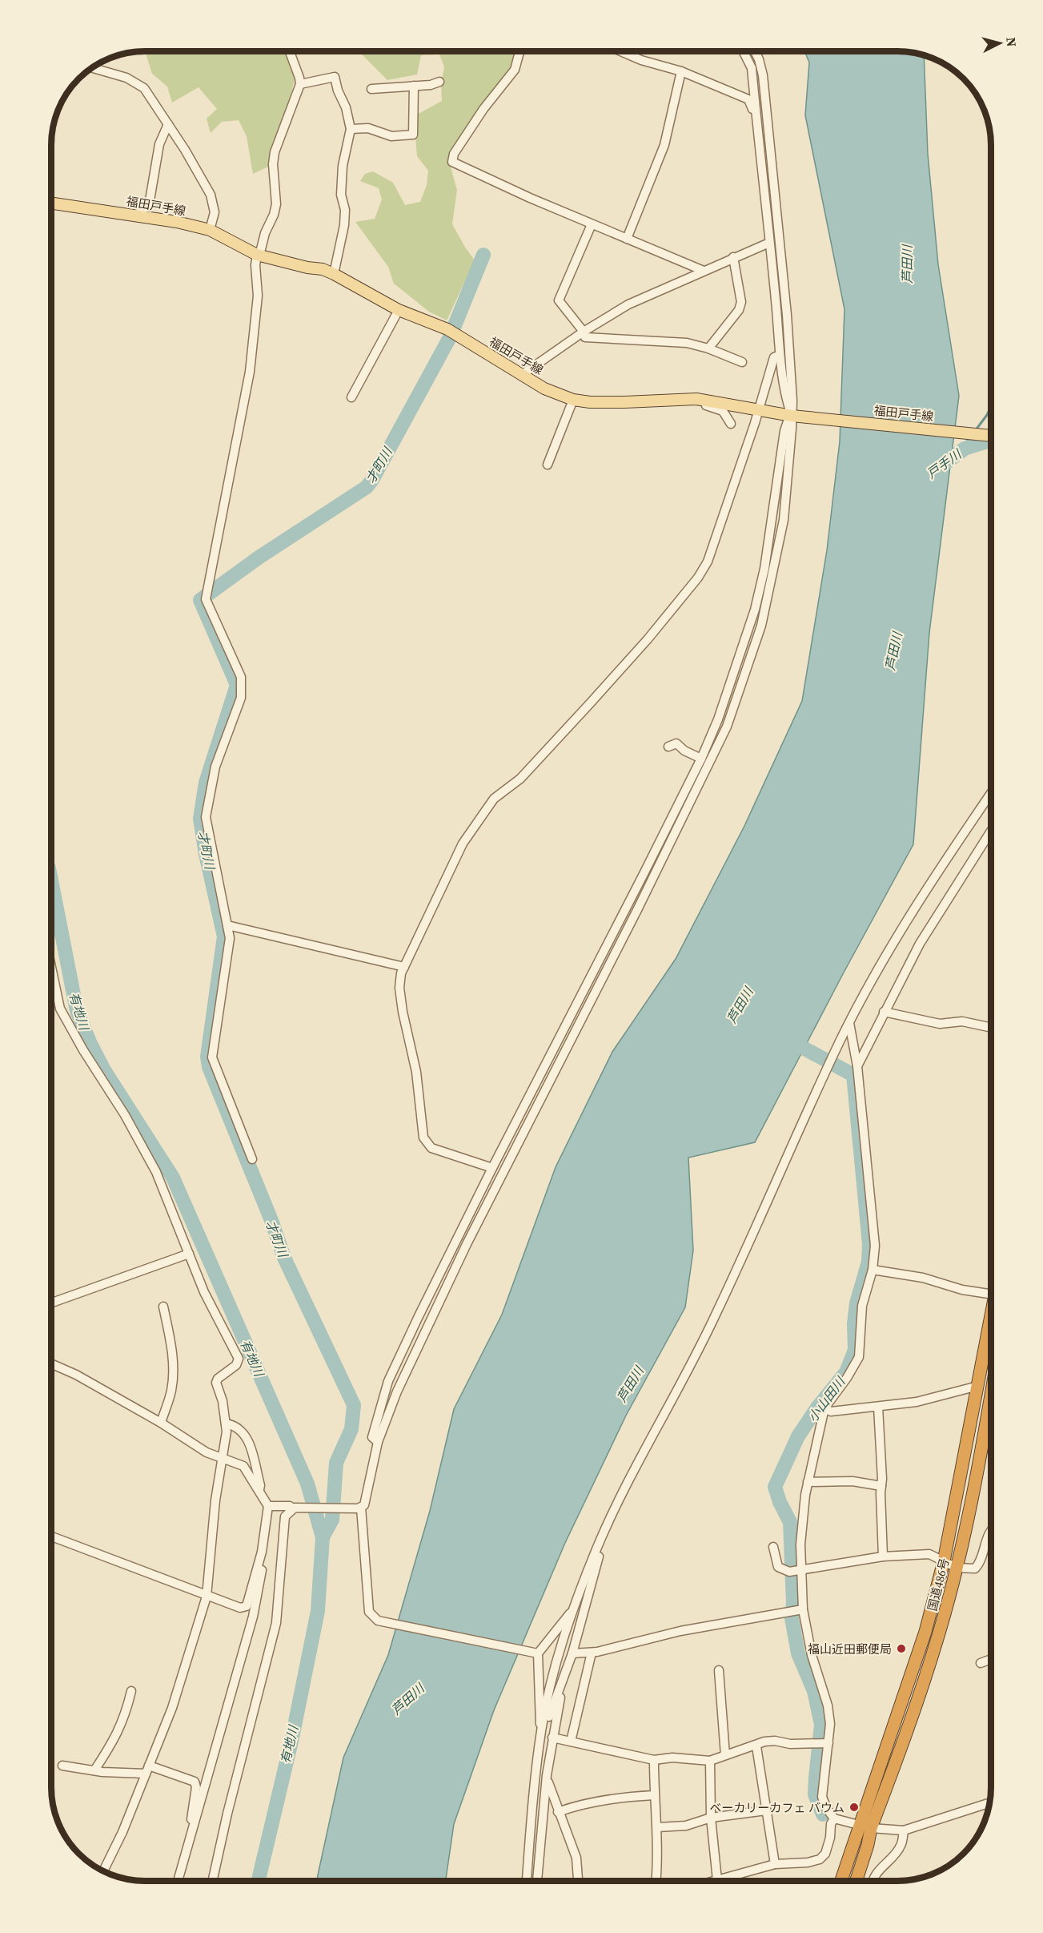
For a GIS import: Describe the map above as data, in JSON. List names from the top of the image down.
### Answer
{
  "streets": {
    "highway": ["国道486号"],
    "main road": ["福田戸手線"]
  },
  "water": [
    "芦田川",
    "戸手川",
    "才町川",
    "有地川",
    "小山田川"
  ],
  "places": ["福山近田郵便局", "ベーカリーカフェ バウム"],
  "north": "right"
}
